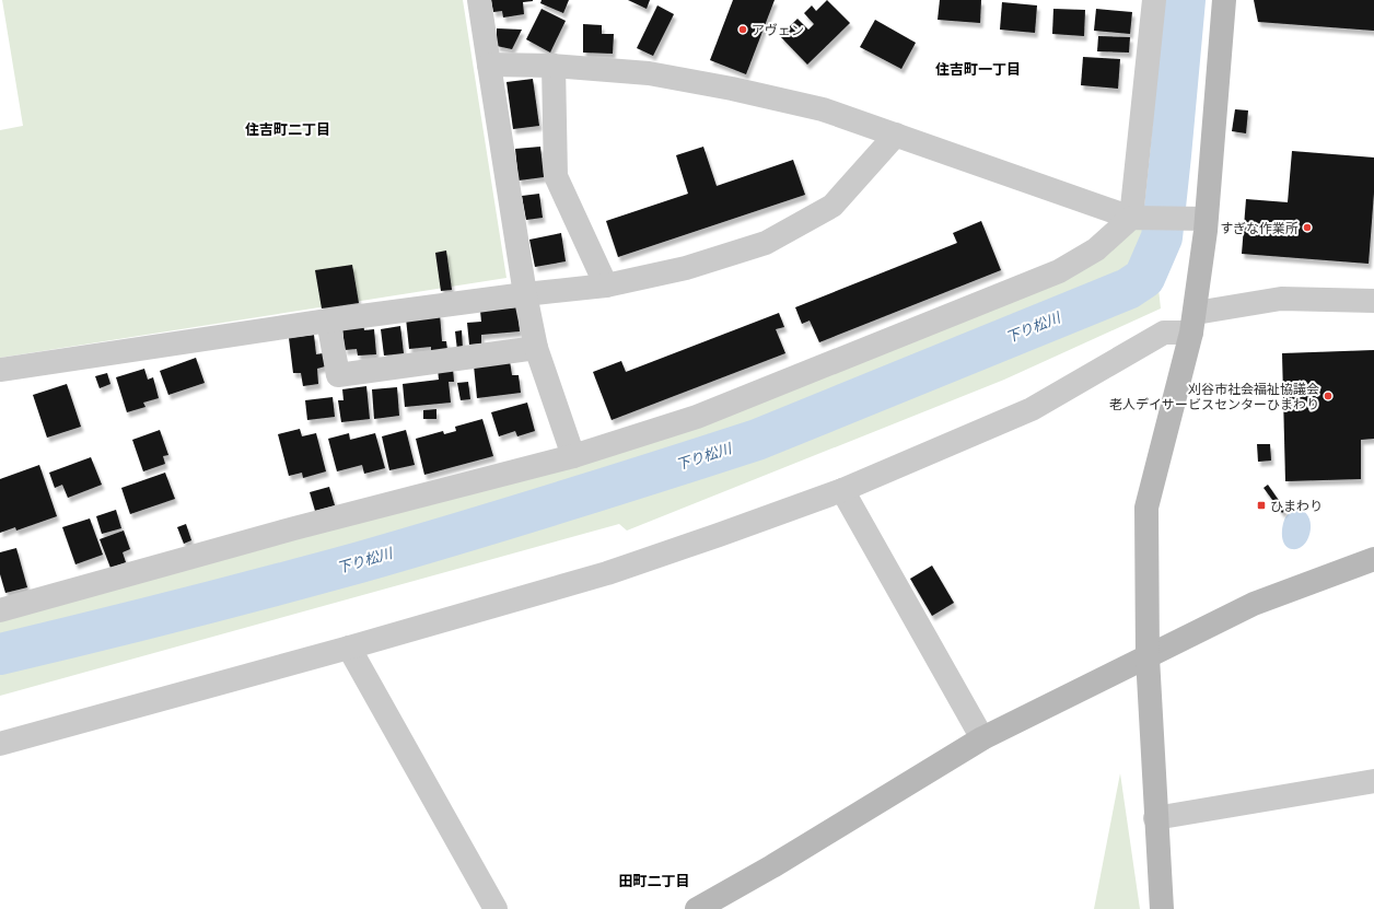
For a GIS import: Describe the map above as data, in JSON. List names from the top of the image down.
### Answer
{
  "districts": ["住吉町一丁目", "住吉町二丁目", "田町二丁目"],
  "water": ["下り松川"],
  "places": {
    "other": ["アヴェン", "すぎな作業所", "刈谷市社会福祉協議会 老人デイサービスセンターひまわり"],
    "transit": ["ひまわり"]
  }
}
